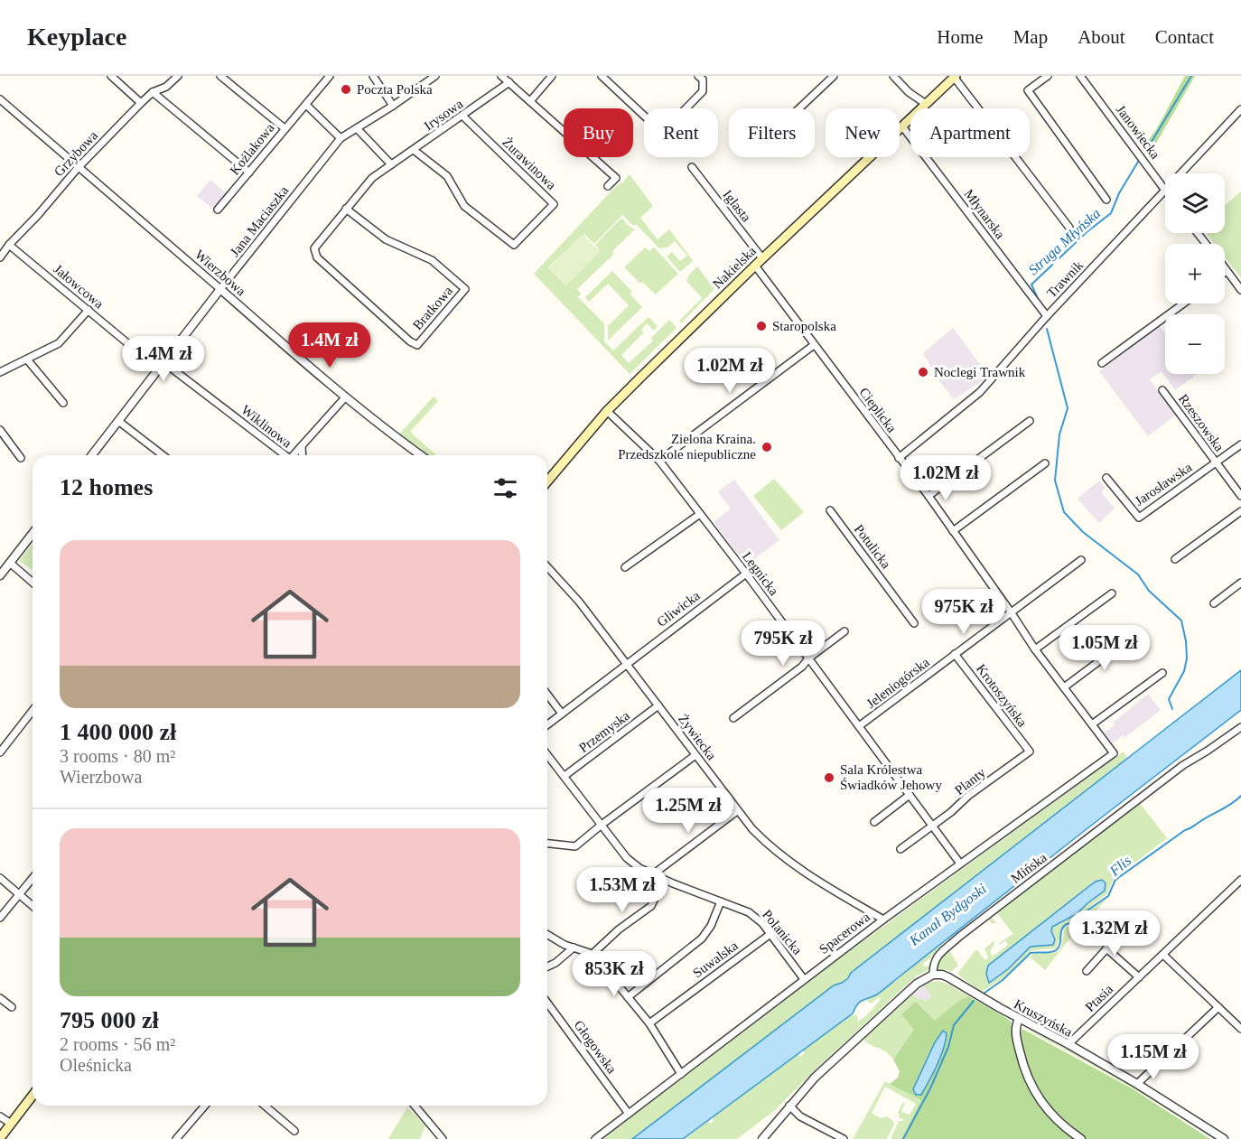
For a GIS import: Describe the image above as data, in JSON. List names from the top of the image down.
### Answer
{
  "streets": {
    "main road": ["Nakielska"],
    "street": [
      "Irysowa",
      "Janowiecka",
      "Koźlakowa",
      "Grzybowa",
      "Żurawinowa",
      "Iglasta",
      "Młynarska",
      "Jana Maciaszka",
      "Wierzbowa",
      "Trawnik",
      "Jałowcowa",
      "Bratkowa",
      "Cieplicka",
      "Rzeszowska",
      "Wiklinowa",
      "Jarosławska",
      "Potulicka",
      "Legnicka",
      "Gliwicka",
      "Jeleniogórska",
      "Krotoszyńska",
      "Przemyska",
      "Żywiecka",
      "Planty",
      "Mińska",
      "Polanicka",
      "Spacerowa",
      "Suwalska",
      "Ptasia",
      "Kruszyńska",
      "Głogowska"
    ]
  },
  "crossings": [
    ["Irysowa", "Żurawinowa"],
    ["Irysowa", "Bratkowa"],
    ["Grzybowa", "Wierzbowa"],
    ["Grzybowa", "Jałowcowa"],
    ["Iglasta", "Nakielska"],
    ["Młynarska", "Nakielska"],
    ["Młynarska", "Trawnik"],
    ["Jana Maciaszka", "Wierzbowa"],
    ["Jana Maciaszka", "Jałowcowa"],
    ["Jana Maciaszka", "Wiklinowa"],
    ["Nakielska", "Cieplicka"],
    ["Nakielska", "Legnicka"],
    ["Wierzbowa", "Wiklinowa"],
    ["Trawnik", "Cieplicka"],
    ["Cieplicka", "Jeleniogórska"],
    ["Cieplicka", "Spacerowa"],
    ["Rzeszowska", "Jarosławska"],
    ["Legnicka", "Gliwicka"],
    ["Legnicka", "Jeleniogórska"],
    ["Legnicka", "Planty"],
    ["Legnicka", "Spacerowa"],
    ["Gliwicka", "Żywiecka"],
    ["Jeleniogórska", "Krotoszyńska"],
    ["Krotoszyńska", "Planty"],
    ["Przemyska", "Żywiecka"],
    ["Przemyska", "Polanicka"],
    ["Żywiecka", "Spacerowa"],
    ["Mińska", "Kruszyńska"],
    ["Polanicka", "Spacerowa"],
    ["Polanicka", "Suwalska"],
    ["Spacerowa", "Głogowska"],
    ["Ptasia", "Kruszyńska"]
  ],
  "water": ["Struga Młyńska", "Flis", "Kanał Bydgoski"],
  "places": [
    "Poczta Polska",
    "Staropolska",
    "Noclegi Trawnik",
    "Zielona Kraina. Przedszkole niepubliczne",
    "Sala Królestwa Świadków Jehowy"
  ],
  "page": {
    "header": "Keyplace",
    "nav": [
      "Home",
      "Map",
      "About",
      "Contact"
    ],
    "chip": [
      "Buy",
      "Rent",
      "Filters",
      "New",
      "Apartment"
    ],
    "map_buttons": ["+", "−"],
    "price": [
      "1.4M zł",
      "1.4M zł",
      "1.02M zł",
      "1.02M zł",
      "975K zł",
      "795K zł",
      "1.05M zł",
      "1.25M zł",
      "1.53M zł",
      "1.32M zł",
      "853K zł",
      "1.15M zł"
    ],
    "heading": "12 homes",
    "list": [
      {
        "name": "1 400 000 zł",
        "note": "3 rooms · 80 m² · Wierzbowa"
      },
      {
        "name": "795 000 zł",
        "note": "2 rooms · 56 m² · Oleśnicka"
      }
    ]
  }
}
